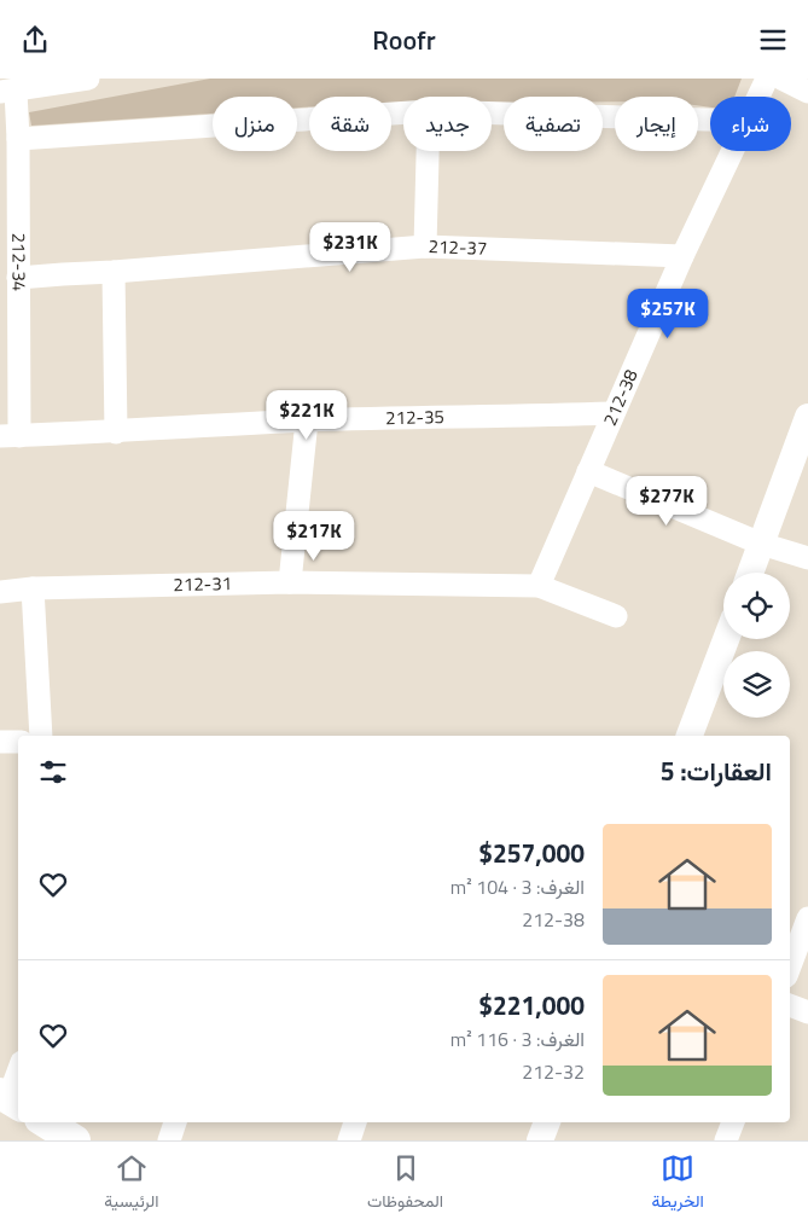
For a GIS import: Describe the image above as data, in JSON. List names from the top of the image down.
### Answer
{
  "streets": {
    "street": [
      "212-37",
      "212-34",
      "212-38",
      "212-35",
      "212-31"
    ]
  },
  "crossings": [
    ["212-37", "212-34"],
    ["212-37", "212-38"],
    ["212-34", "212-35"],
    ["212-38", "212-35"],
    ["212-38", "212-31"]
  ],
  "page": {
    "header": "Roofr",
    "chip": [
      "شراء",
      "إيجار",
      "تصفية",
      "جديد",
      "شقة",
      "منزل"
    ],
    "price": [
      "$231K",
      "$257K",
      "$221K",
      "$277K",
      "$217K"
    ],
    "heading": "العقارات: 5",
    "list": [
      {
        "name": "$257,000",
        "note": "الغرف: 3 · 104 m² · 212-38"
      },
      {
        "name": "$221,000",
        "note": "الغرف: 3 · 116 m² · 212-32"
      }
    ],
    "tabs": ["الخريطة", "المحفوظات", "الرئيسية"]
  }
}
